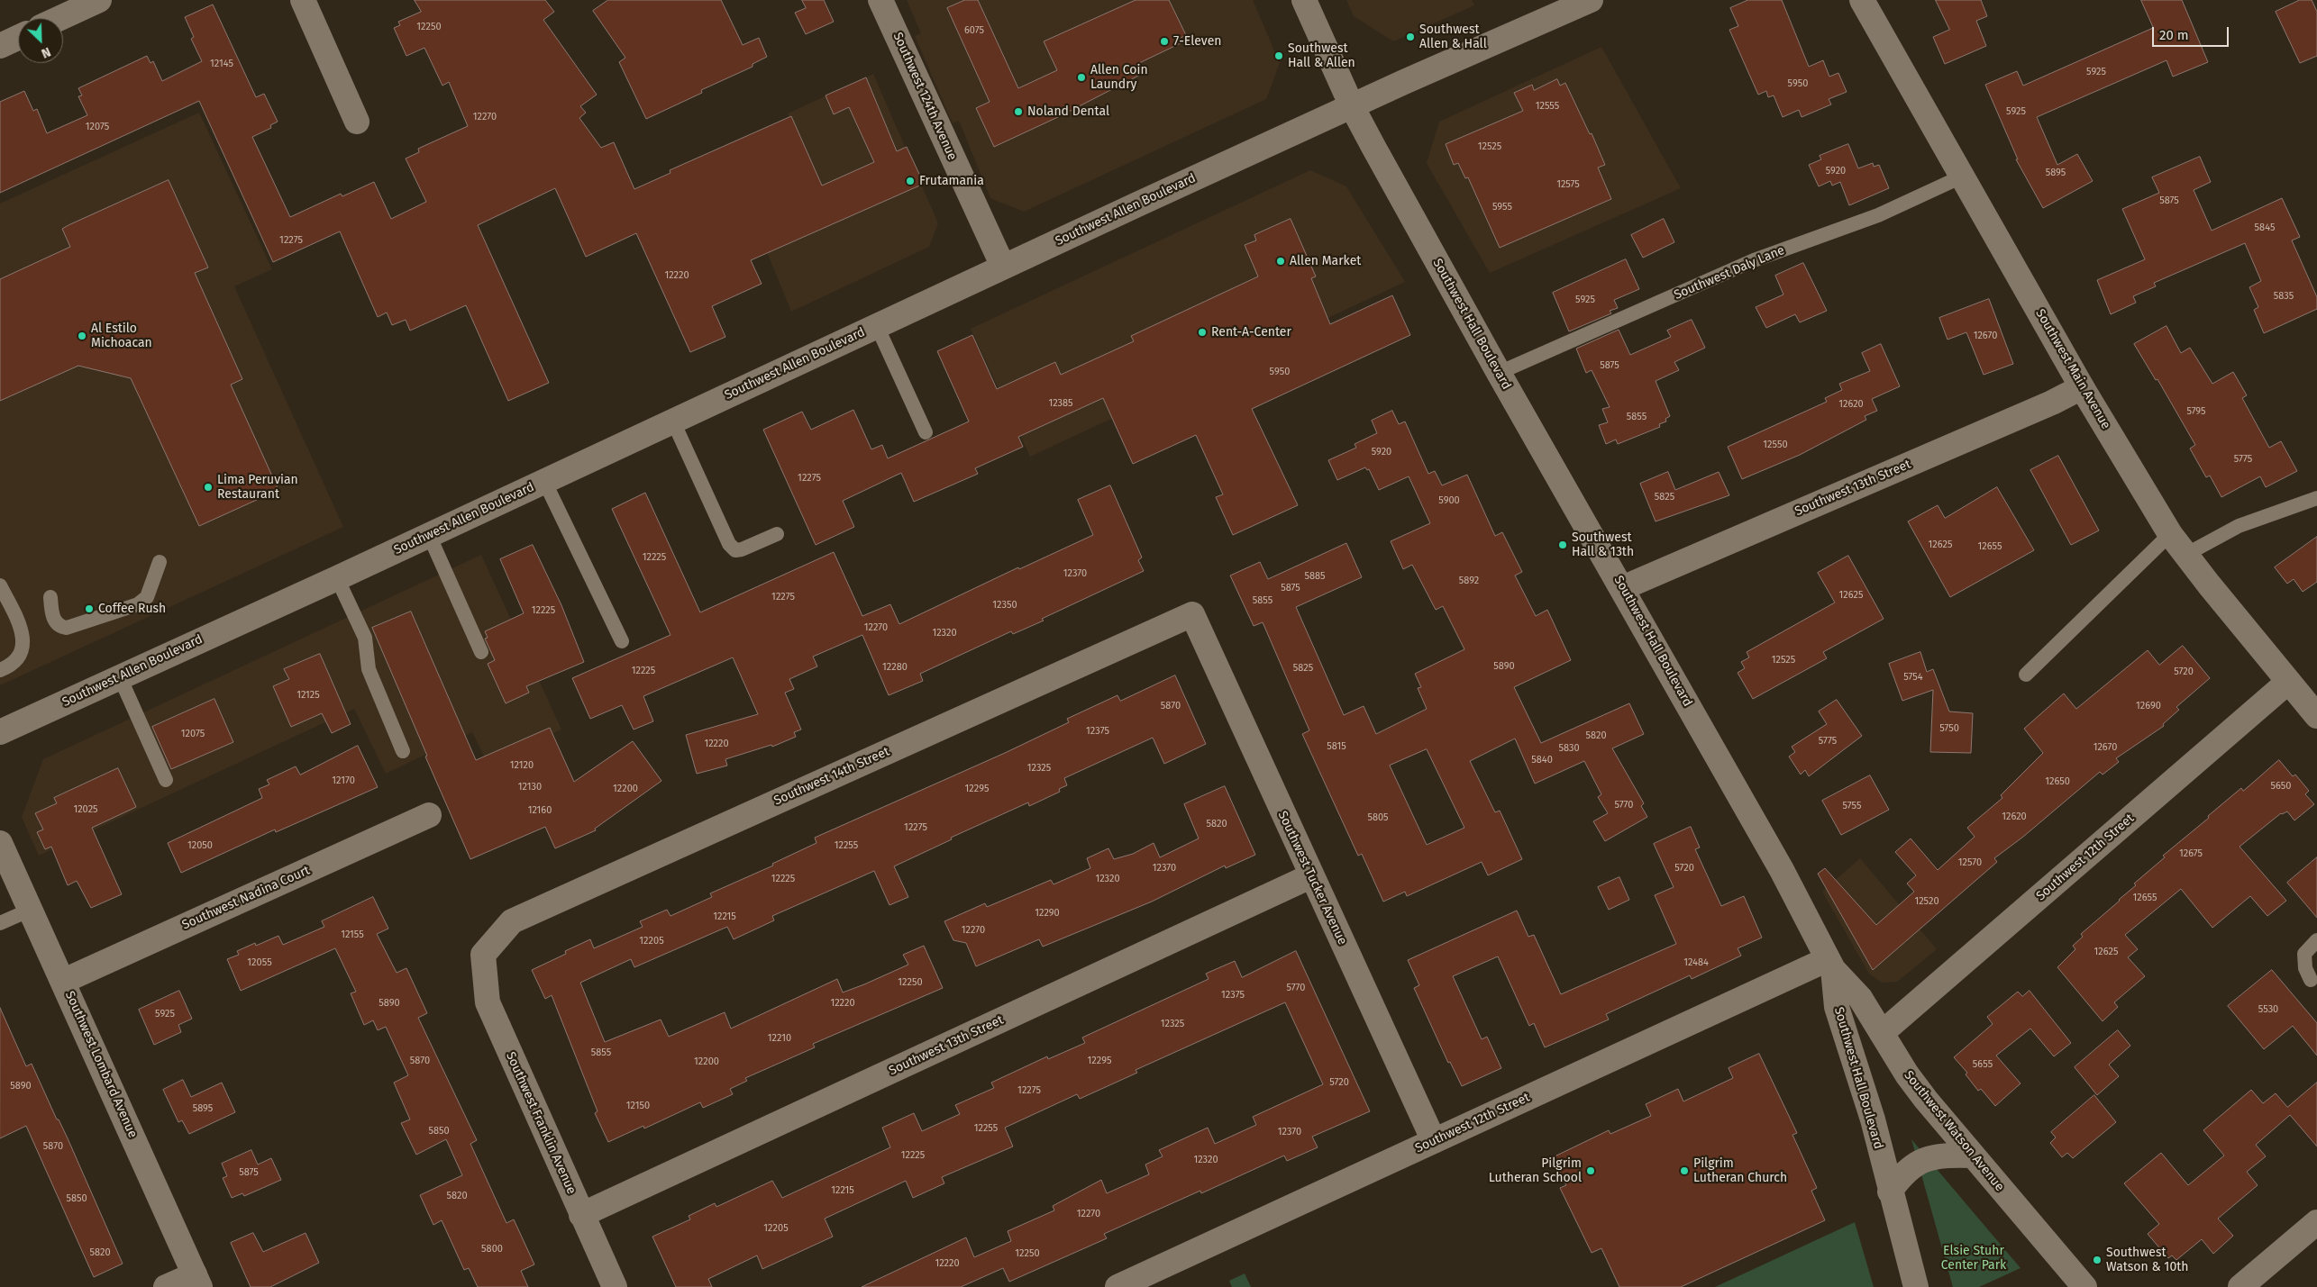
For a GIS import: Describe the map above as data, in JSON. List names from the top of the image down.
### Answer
{
  "streets": {
    "street": [
      "Southwest 124th Avenue",
      "Southwest Allen Boulevard",
      "Southwest Hall Boulevard",
      "Southwest Main Avenue",
      "Southwest 13th Street",
      "Southwest 14th Street",
      "Southwest 12th Street",
      "Southwest Tucker Avenue",
      "Southwest Nadina Court",
      "Southwest Lombard Avenue",
      "Southwest Franklin Avenue",
      "Southwest Watson Avenue"
    ],
    "lane": ["Southwest Daly Lane"]
  },
  "crossings": [
    ["Southwest 124th Avenue", "Southwest Allen Boulevard"],
    ["Southwest Allen Boulevard", "Southwest Hall Boulevard"],
    ["Southwest Daly Lane", "Southwest Hall Boulevard"],
    ["Southwest Daly Lane", "Southwest Main Avenue"],
    ["Southwest Hall Boulevard", "Southwest 13th Street"],
    ["Southwest Hall Boulevard", "Southwest 12th Street"],
    ["Southwest Hall Boulevard", "Southwest Watson Avenue"],
    ["Southwest Main Avenue", "Southwest 13th Street"],
    ["Southwest Main Avenue", "Southwest 12th Street"],
    ["Southwest 13th Street", "Southwest Tucker Avenue"],
    ["Southwest 13th Street", "Southwest Franklin Avenue"],
    ["Southwest 14th Street", "Southwest Tucker Avenue"],
    ["Southwest 14th Street", "Southwest Franklin Avenue"],
    ["Southwest 12th Street", "Southwest Tucker Avenue"],
    ["Southwest 12th Street", "Southwest Watson Avenue"],
    ["Southwest Nadina Court", "Southwest Lombard Avenue"]
  ],
  "parks": ["Elsie Stuhr Center Park"],
  "places": [
    "Southwest Allen & Hall",
    "7-Eleven",
    "Southwest Hall & Allen",
    "Allen Coin Laundry",
    "Noland Dental",
    "Frutamania",
    "Allen Market",
    "Rent-A-Center",
    "Al Estilo Michoacan",
    "Lima Peruvian Restaurant",
    "Southwest Hall & 13th",
    "Coffee Rush",
    "Pilgrim Lutheran School",
    "Pilgrim Lutheran Church",
    "Southwest Watson & 10th"
  ],
  "house_numbers": [
    "12250",
    "6075",
    "12145",
    "5925",
    "5950",
    "12555",
    "5925",
    "12270",
    "12075",
    "12525",
    "5920",
    "5895",
    "12575",
    "5875",
    "5955",
    "5845",
    "12275",
    "12220",
    "5835",
    "5925",
    "12670",
    "5875",
    "5950",
    "12385",
    "12620",
    "5795",
    "5855",
    "12550",
    "5920",
    "5775",
    "12275",
    "5825",
    "5900",
    "12625",
    "12655",
    "12225",
    "12370",
    "5885",
    "5892",
    "5875",
    "12625",
    "12275",
    "5855",
    "12350",
    "12225",
    "12270",
    "12320",
    "12525",
    "5890",
    "12280",
    "5825",
    "12225",
    "5720",
    "5754",
    "12125",
    "5870",
    "12690",
    "5750",
    "12375",
    "12075",
    "5820",
    "5775",
    "12220",
    "5815",
    "12670",
    "5830",
    "5840",
    "12120",
    "12325",
    "12170",
    "12650",
    "5650",
    "12130",
    "12200",
    "12295",
    "5770",
    "5755",
    "12025",
    "12160",
    "12620",
    "5805",
    "5820",
    "12275",
    "12050",
    "12255",
    "12675",
    "12570",
    "12370",
    "5720",
    "12225",
    "12320",
    "12655",
    "12520",
    "12290",
    "12215",
    "12270",
    "12155",
    "12205",
    "12625",
    "12055",
    "12484",
    "12250",
    "5770",
    "12375",
    "5890",
    "12220",
    "5530",
    "5925",
    "12325",
    "12210",
    "5855",
    "5870",
    "12295",
    "12200",
    "5655",
    "5720",
    "5890",
    "12275",
    "12150",
    "5895",
    "12255",
    "5850",
    "12370",
    "5870",
    "12225",
    "12320",
    "5875",
    "12215",
    "5820",
    "5850",
    "12270",
    "12205",
    "5800",
    "5820",
    "12250",
    "12220"
  ],
  "scale_bar": "20 m",
  "north": "bottom right"
}
